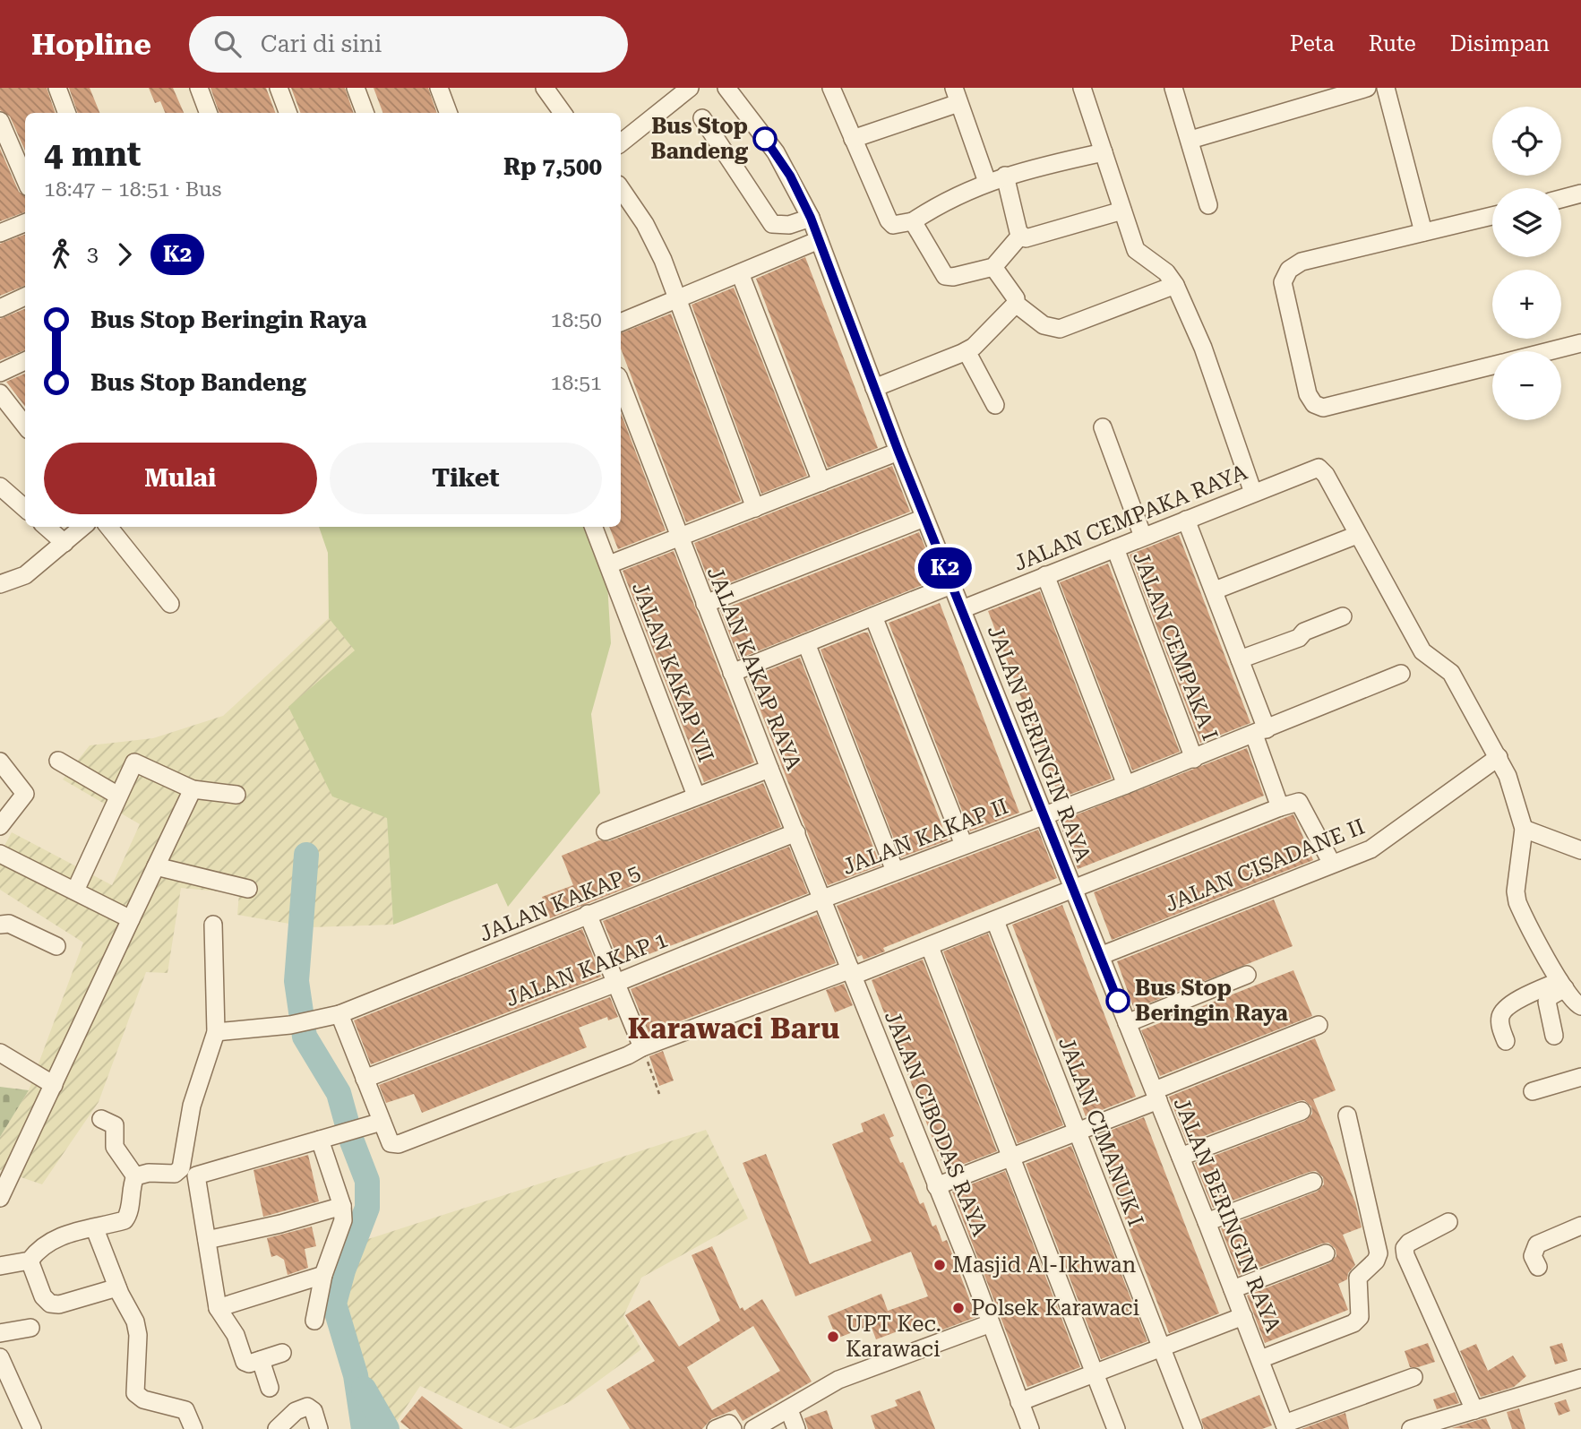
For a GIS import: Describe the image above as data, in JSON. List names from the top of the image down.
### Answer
{
  "streets": {
    "street": [
      "JALAN CEMPAKA RAYA",
      "JALAN CEMPAKA I",
      "JALAN KAKAP RAYA",
      "JALAN KAKAP VII",
      "JALAN BERINGIN RAYA",
      "JALAN KAKAP II",
      "JALAN CISADANE II",
      "JALAN KAKAP 5",
      "JALAN KAKAP 1",
      "JALAN CIBODAS RAYA",
      "JALAN CIMANUK I"
    ]
  },
  "crossings": [
    ["JALAN CEMPAKA RAYA", "JALAN CEMPAKA I"],
    ["JALAN CEMPAKA RAYA", "JALAN BERINGIN RAYA"],
    ["JALAN CEMPAKA I", "JALAN KAKAP II"],
    ["JALAN KAKAP RAYA", "JALAN KAKAP II"],
    ["JALAN KAKAP RAYA", "JALAN KAKAP 5"],
    ["JALAN KAKAP RAYA", "JALAN KAKAP 1"],
    ["JALAN KAKAP RAYA", "JALAN CIBODAS RAYA"],
    ["JALAN BERINGIN RAYA", "JALAN KAKAP II"],
    ["JALAN BERINGIN RAYA", "JALAN CISADANE II"],
    ["JALAN KAKAP II", "JALAN KAKAP 1"]
  ],
  "districts": ["Karawaci Baru"],
  "places": [
    "Bus Stop Bandeng",
    "Bus Stop Beringin Raya",
    "Masjid Al-Ikhwan",
    "Polsek Karawaci",
    "UPT Kec. Karawaci"
  ],
  "lines": ["bus line K2"],
  "page": {
    "header": "Hopline",
    "search": "Cari di sini",
    "nav": ["Peta", "Rute", "Disimpan"],
    "on_map": "K2",
    "map_buttons": ["+", "−"],
    "heading": ["4 mnt", "18:47 – 18:51 · Bus", "Rp 7,500"],
    "legs": ["3", "K2"],
    "list": [
      {
        "name": "Bus Stop Beringin Raya",
        "value": "18:50"
      },
      {
        "name": "Bus Stop Bandeng",
        "value": "18:51"
      }
    ],
    "buttons": ["Mulai", "Tiket"]
  }
}
